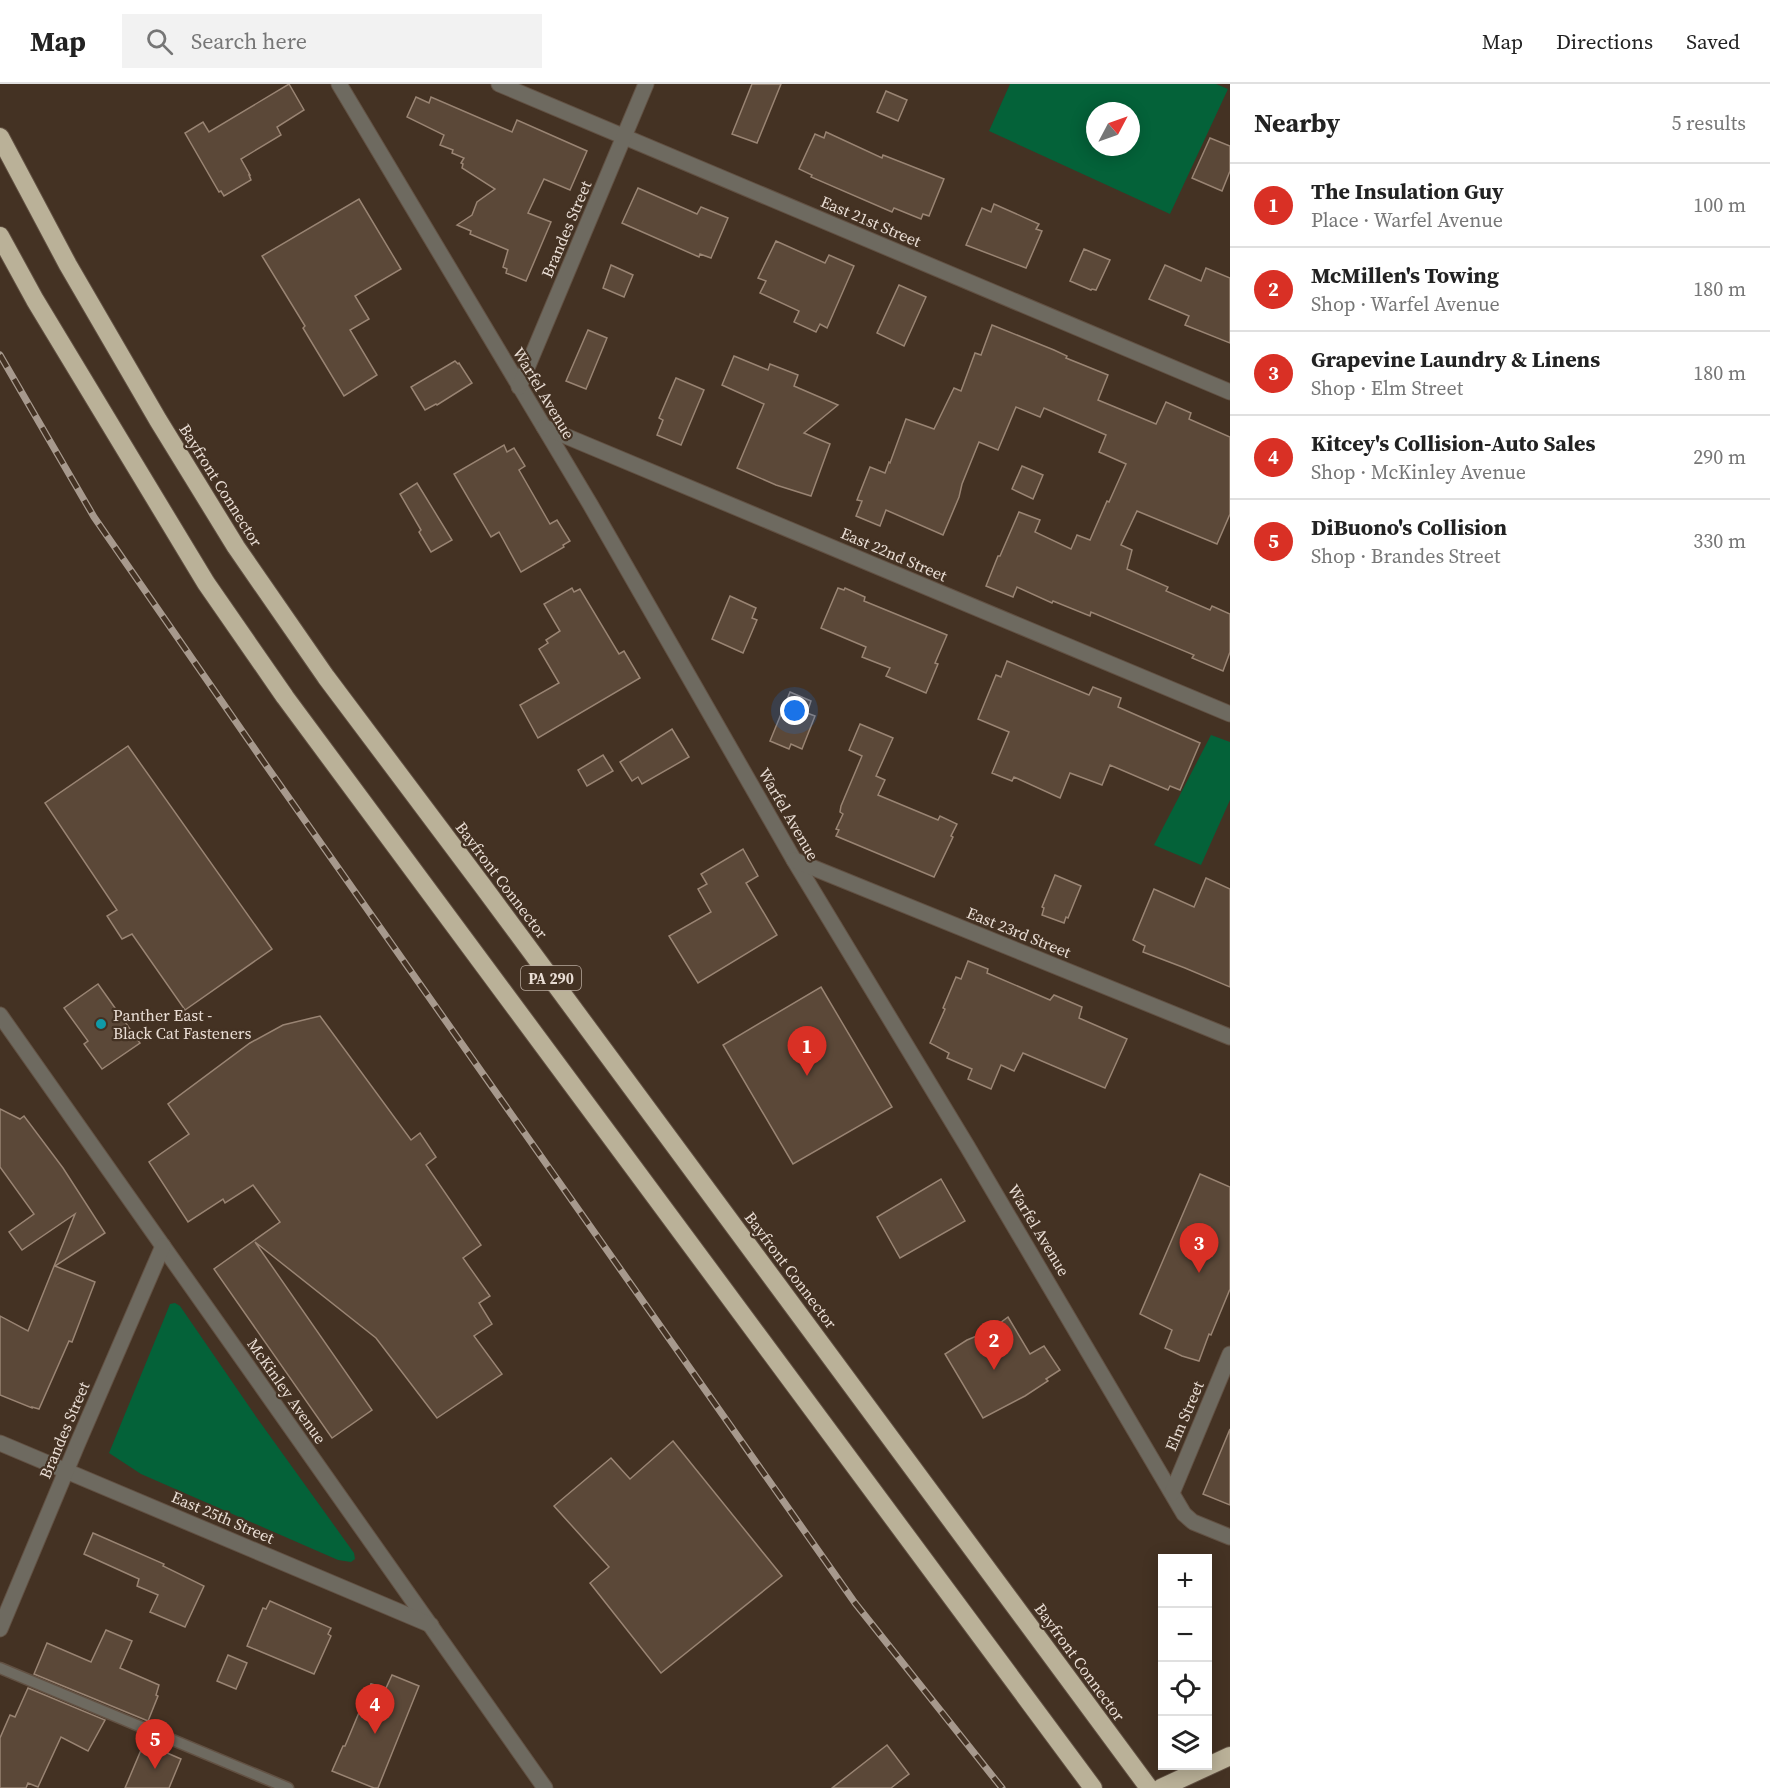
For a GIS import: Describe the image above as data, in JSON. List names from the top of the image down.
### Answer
{
  "streets": {
    "highway": ["Bayfront Connector", "PA 290"],
    "street": [
      "East 21st Street",
      "Brandes Street",
      "Warfel Avenue",
      "East 22nd Street",
      "East 23rd Street",
      "McKinley Avenue",
      "Elm Street",
      "East 25th Street"
    ]
  },
  "crossings": [
    ["East 21st Street", "Brandes Street"],
    ["Brandes Street", "Warfel Avenue"],
    ["Brandes Street", "McKinley Avenue"],
    ["Brandes Street", "East 25th Street"],
    ["Warfel Avenue", "East 22nd Street"],
    ["Warfel Avenue", "East 23rd Street"],
    ["Warfel Avenue", "Elm Street"],
    ["McKinley Avenue", "East 25th Street"]
  ],
  "places": ["Panther East - Black Cat Fasteners"],
  "north": "top right",
  "page": {
    "header": "Map",
    "search": "Search here",
    "nav": ["Map", "Directions", "Saved"],
    "heading": ["Nearby", "5 results"],
    "list": [
      {
        "mark": "1",
        "name": "The Insulation Guy",
        "note": "Place · Warfel Avenue",
        "value": "100 m"
      },
      {
        "mark": "2",
        "name": "McMillen's Towing",
        "note": "Shop · Warfel Avenue",
        "value": "180 m"
      },
      {
        "mark": "3",
        "name": "Grapevine Laundry & Linens",
        "note": "Shop · Elm Street",
        "value": "180 m"
      },
      {
        "mark": "4",
        "name": "Kitcey's Collision-Auto Sales",
        "note": "Shop · McKinley Avenue",
        "value": "290 m"
      },
      {
        "mark": "5",
        "name": "DiBuono's Collision",
        "note": "Shop · Brandes Street",
        "value": "330 m"
      }
    ],
    "pins": [
      "1",
      "3",
      "2",
      "4",
      "5"
    ],
    "map_buttons": ["+", "−"]
  }
}
